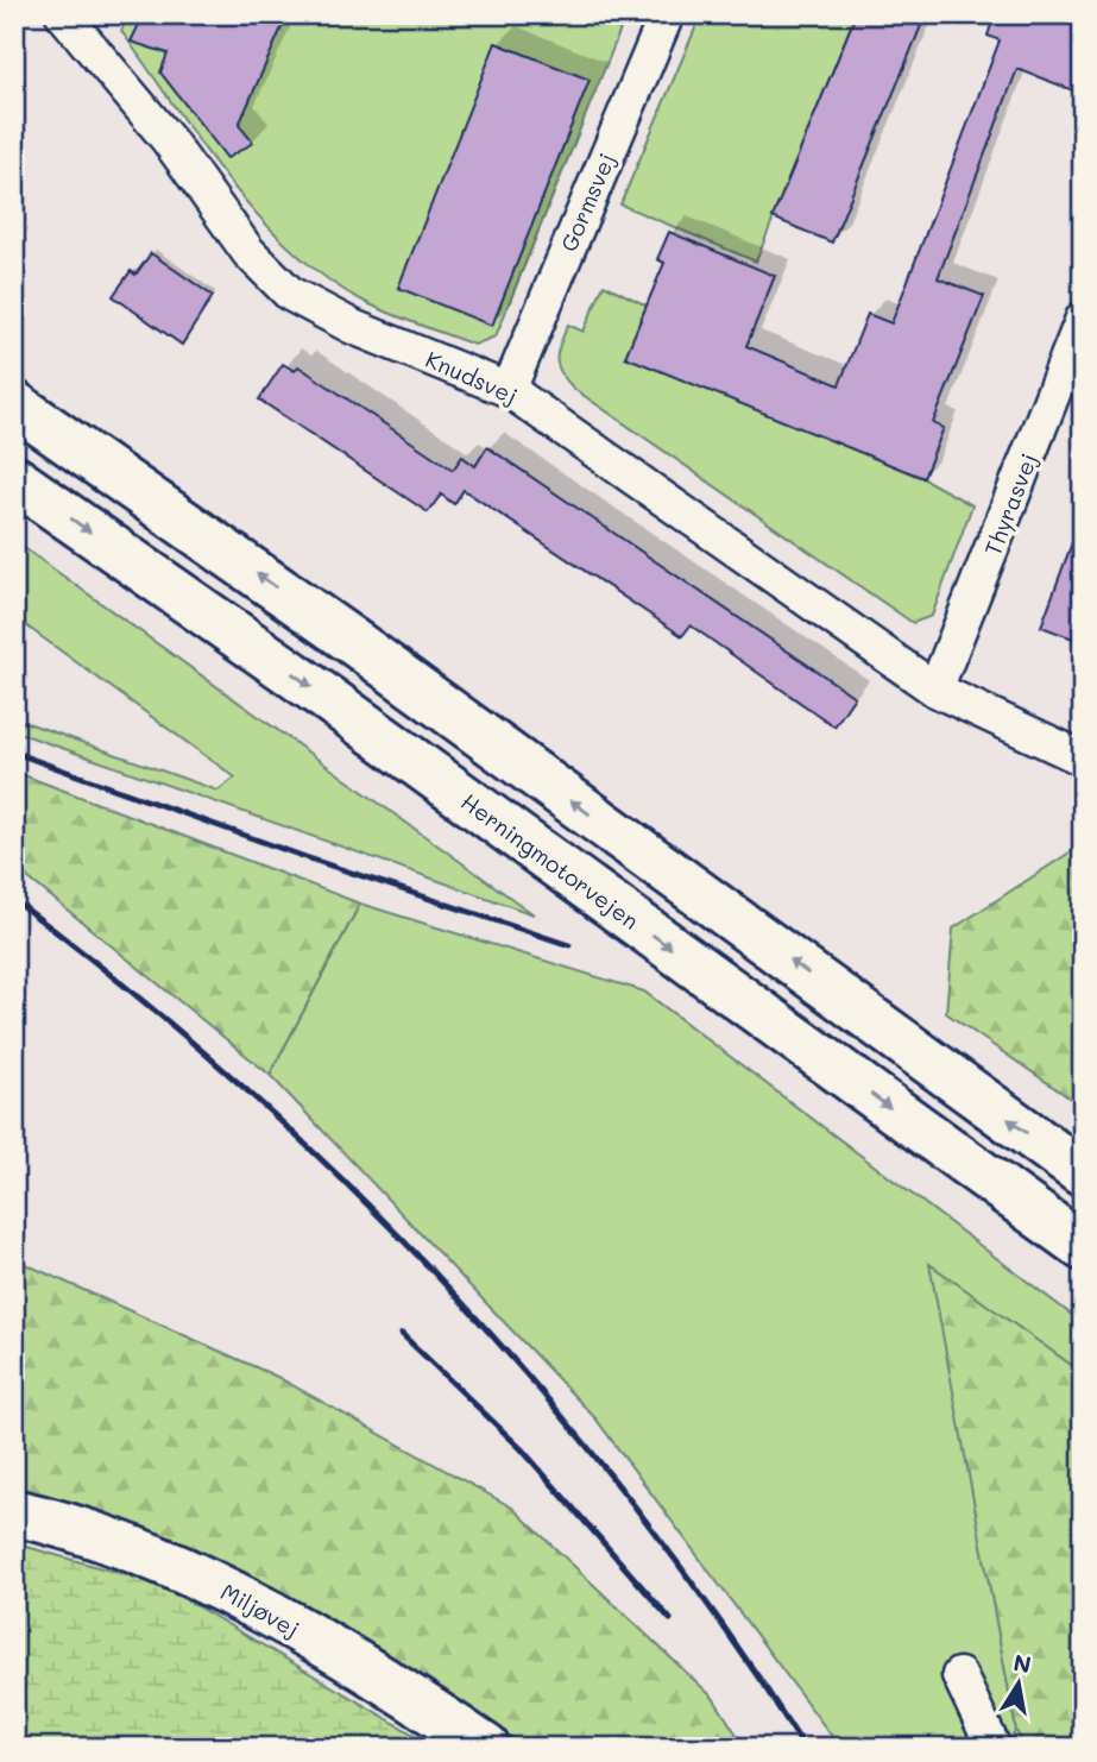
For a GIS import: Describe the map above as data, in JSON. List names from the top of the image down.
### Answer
{
  "streets": {
    "main road": ["Herningmotorvejen", "Miljøvej"],
    "street": ["Gormsvej", "Knudsvej", "Thyrasvej"]
  },
  "crossings": [
    ["Gormsvej", "Knudsvej"],
    ["Knudsvej", "Thyrasvej"]
  ],
  "north": "top"
}
